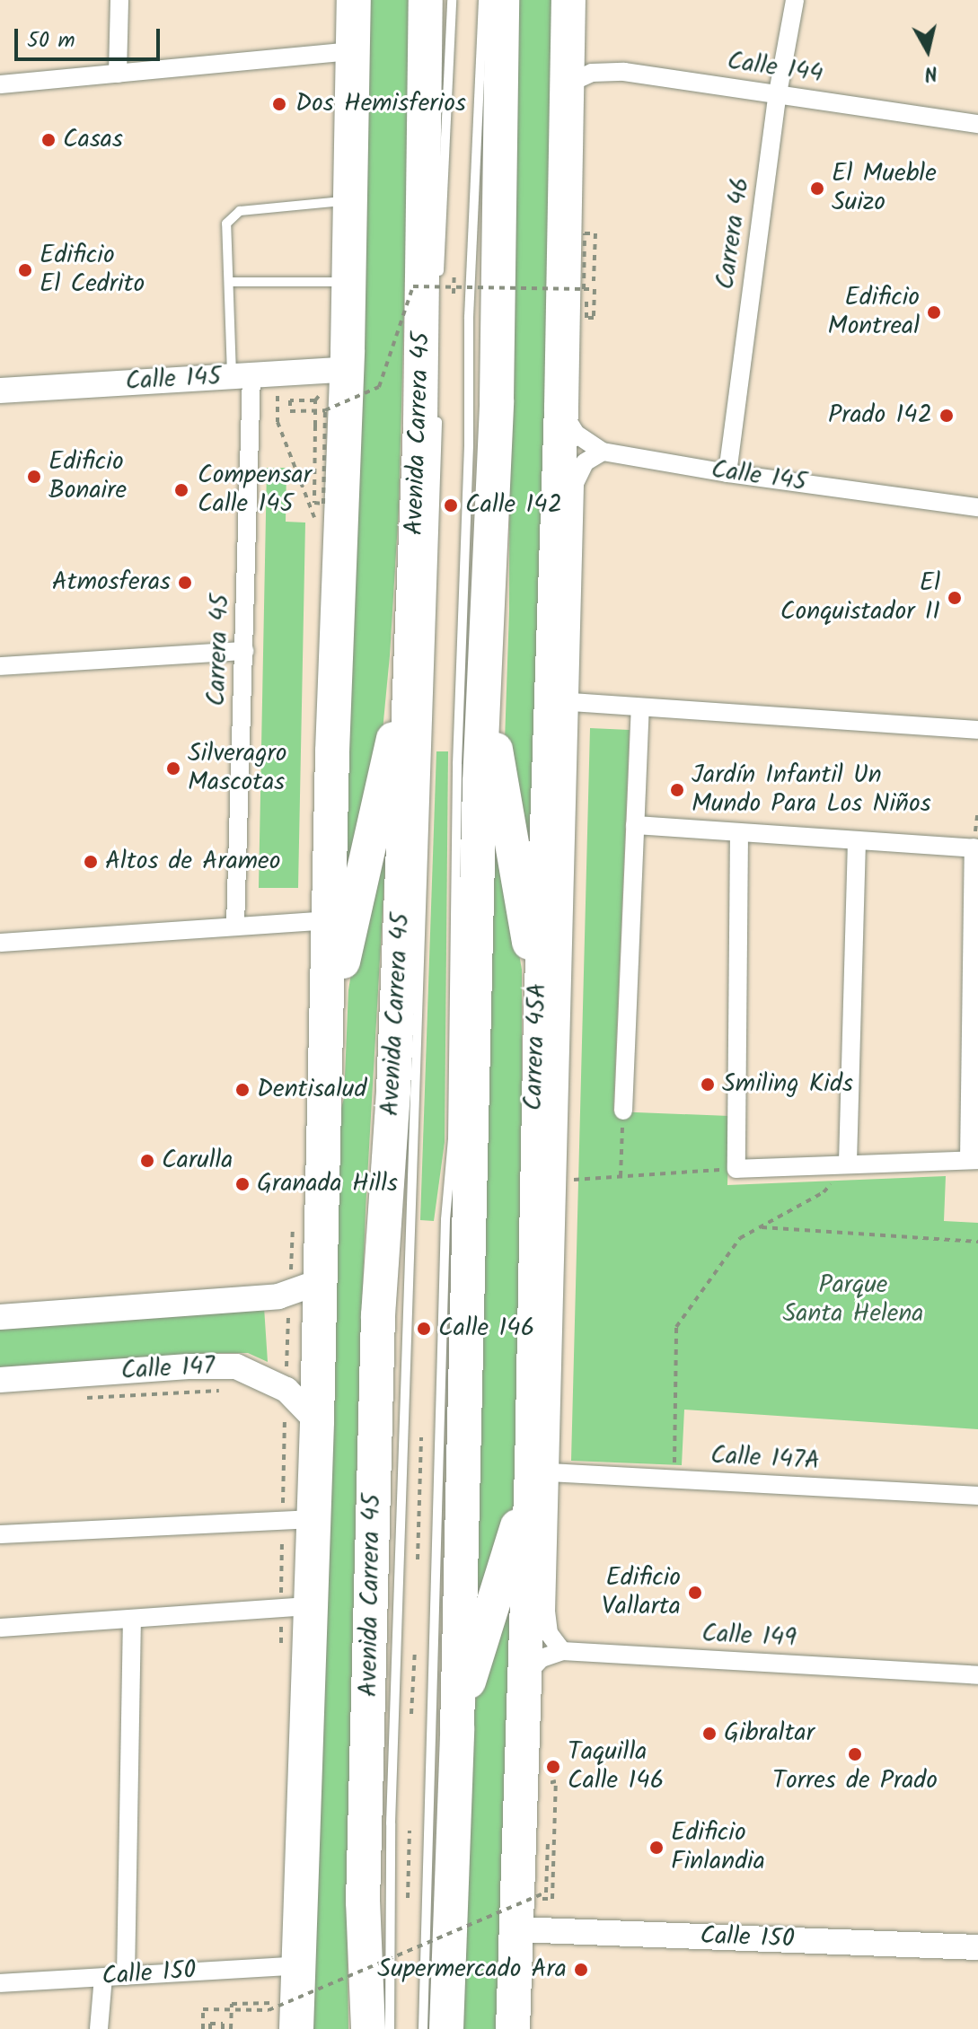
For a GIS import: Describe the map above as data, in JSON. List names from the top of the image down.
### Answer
{
  "streets": {
    "highway": ["Avenida Carrera 45"],
    "street": [
      "Calle 144",
      "Carrera 46",
      "Calle 145",
      "Carrera 45",
      "Carrera 45A",
      "Calle 147",
      "Calle 147A",
      "Calle 149",
      "Calle 150"
    ]
  },
  "crossings": [
    ["Calle 144", "Carrera 46"],
    ["Carrera 46", "Calle 145"],
    ["Calle 145", "Carrera 45"],
    ["Calle 145", "Carrera 45A"],
    ["Carrera 45A", "Calle 147A"],
    ["Carrera 45A", "Calle 149"]
  ],
  "parks": ["Parque Santa Helena"],
  "places": [
    "Dos Hemisferios",
    "Casas",
    "El Mueble Suizo",
    "Edificio El Cedrito",
    "Edificio Montreal",
    "Prado 142",
    "Edificio Bonaire",
    "Compensar Calle 145",
    "Calle 142",
    "Atmosferas",
    "El Conquistador II",
    "Silveragro Mascotas",
    "Jardín Infantil Un Mundo Para Los Niños",
    "Altos de Arameo",
    "Smiling Kids",
    "Dentisalud",
    "Carulla",
    "Granada Hills",
    "Calle 146",
    "Edificio Vallarta",
    "Gibraltar",
    "Torres de Prado",
    "Taquilla Calle 146",
    "Edificio Finlandia",
    "Supermercado Ara"
  ],
  "scale_bar": "50 m",
  "north": "bottom"
}
